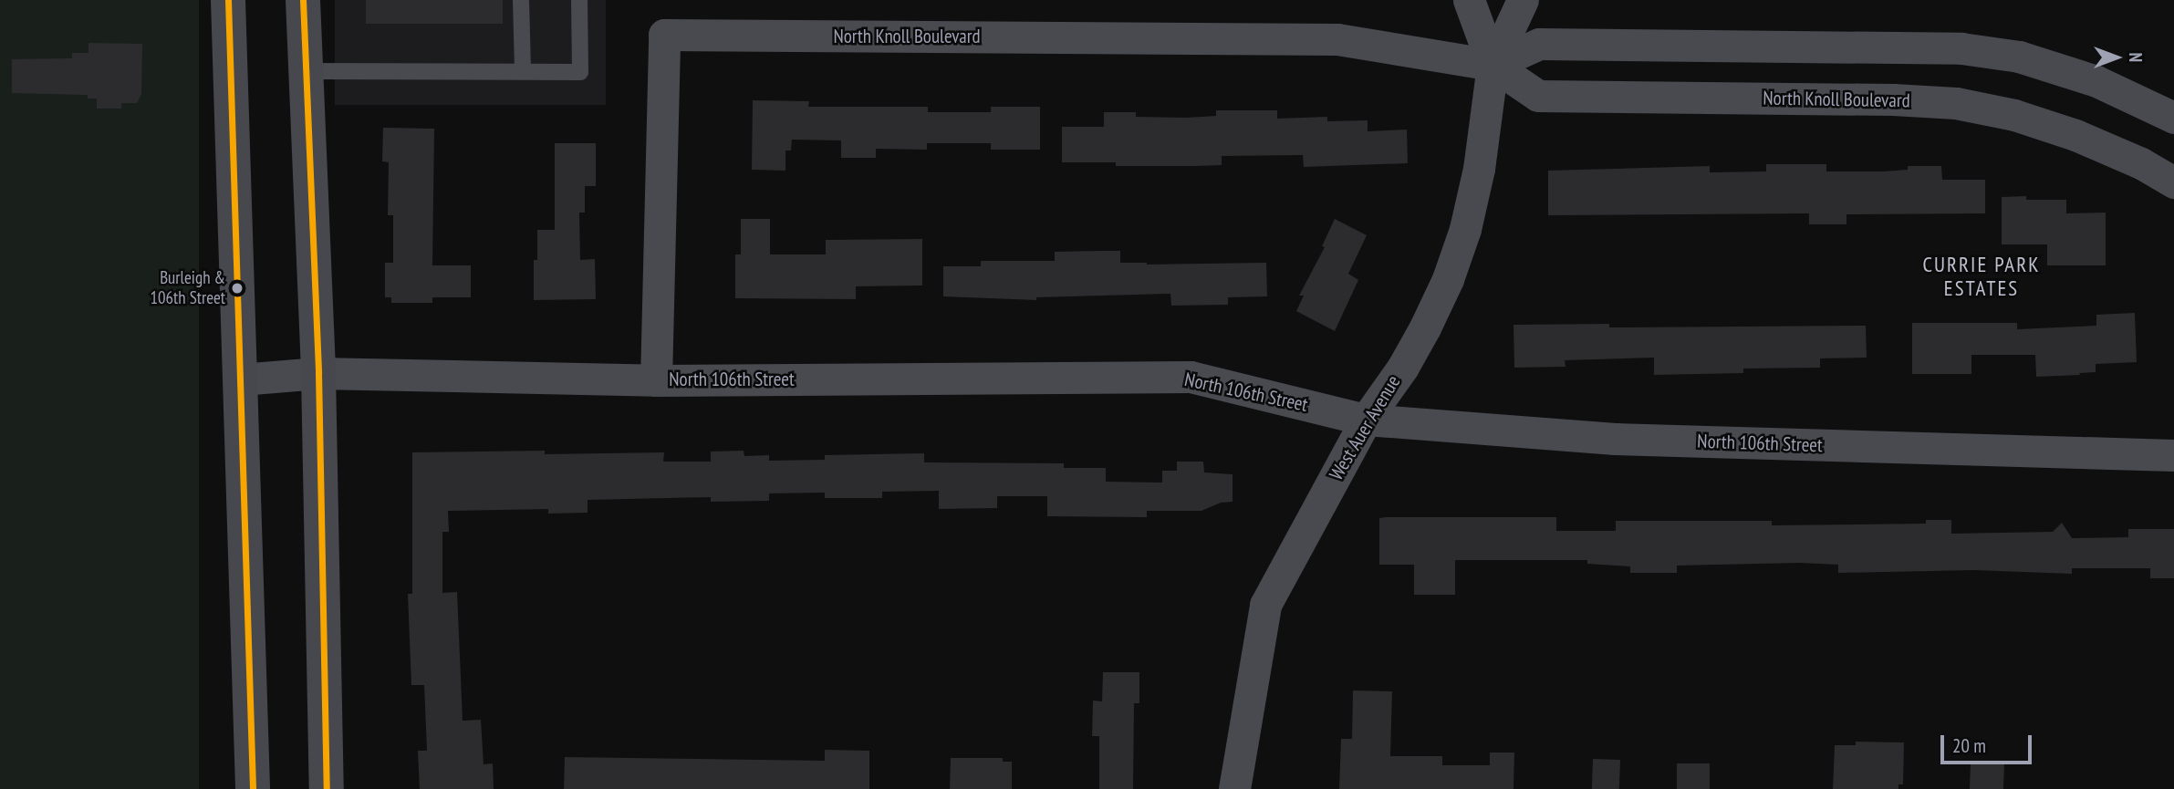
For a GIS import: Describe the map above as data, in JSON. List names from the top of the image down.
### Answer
{
  "streets": {
    "street": ["North Knoll Boulevard", "North 106th Street", "West Auer Avenue"]
  },
  "crossings": [
    ["North Knoll Boulevard", "North 106th Street"],
    ["North Knoll Boulevard", "West Auer Avenue"],
    ["North 106th Street", "West Auer Avenue"]
  ],
  "districts": ["CURRIE PARK ESTATES"],
  "places": ["Burleigh & 106th Street"],
  "scale_bar": "20 m",
  "north": "right"
}
